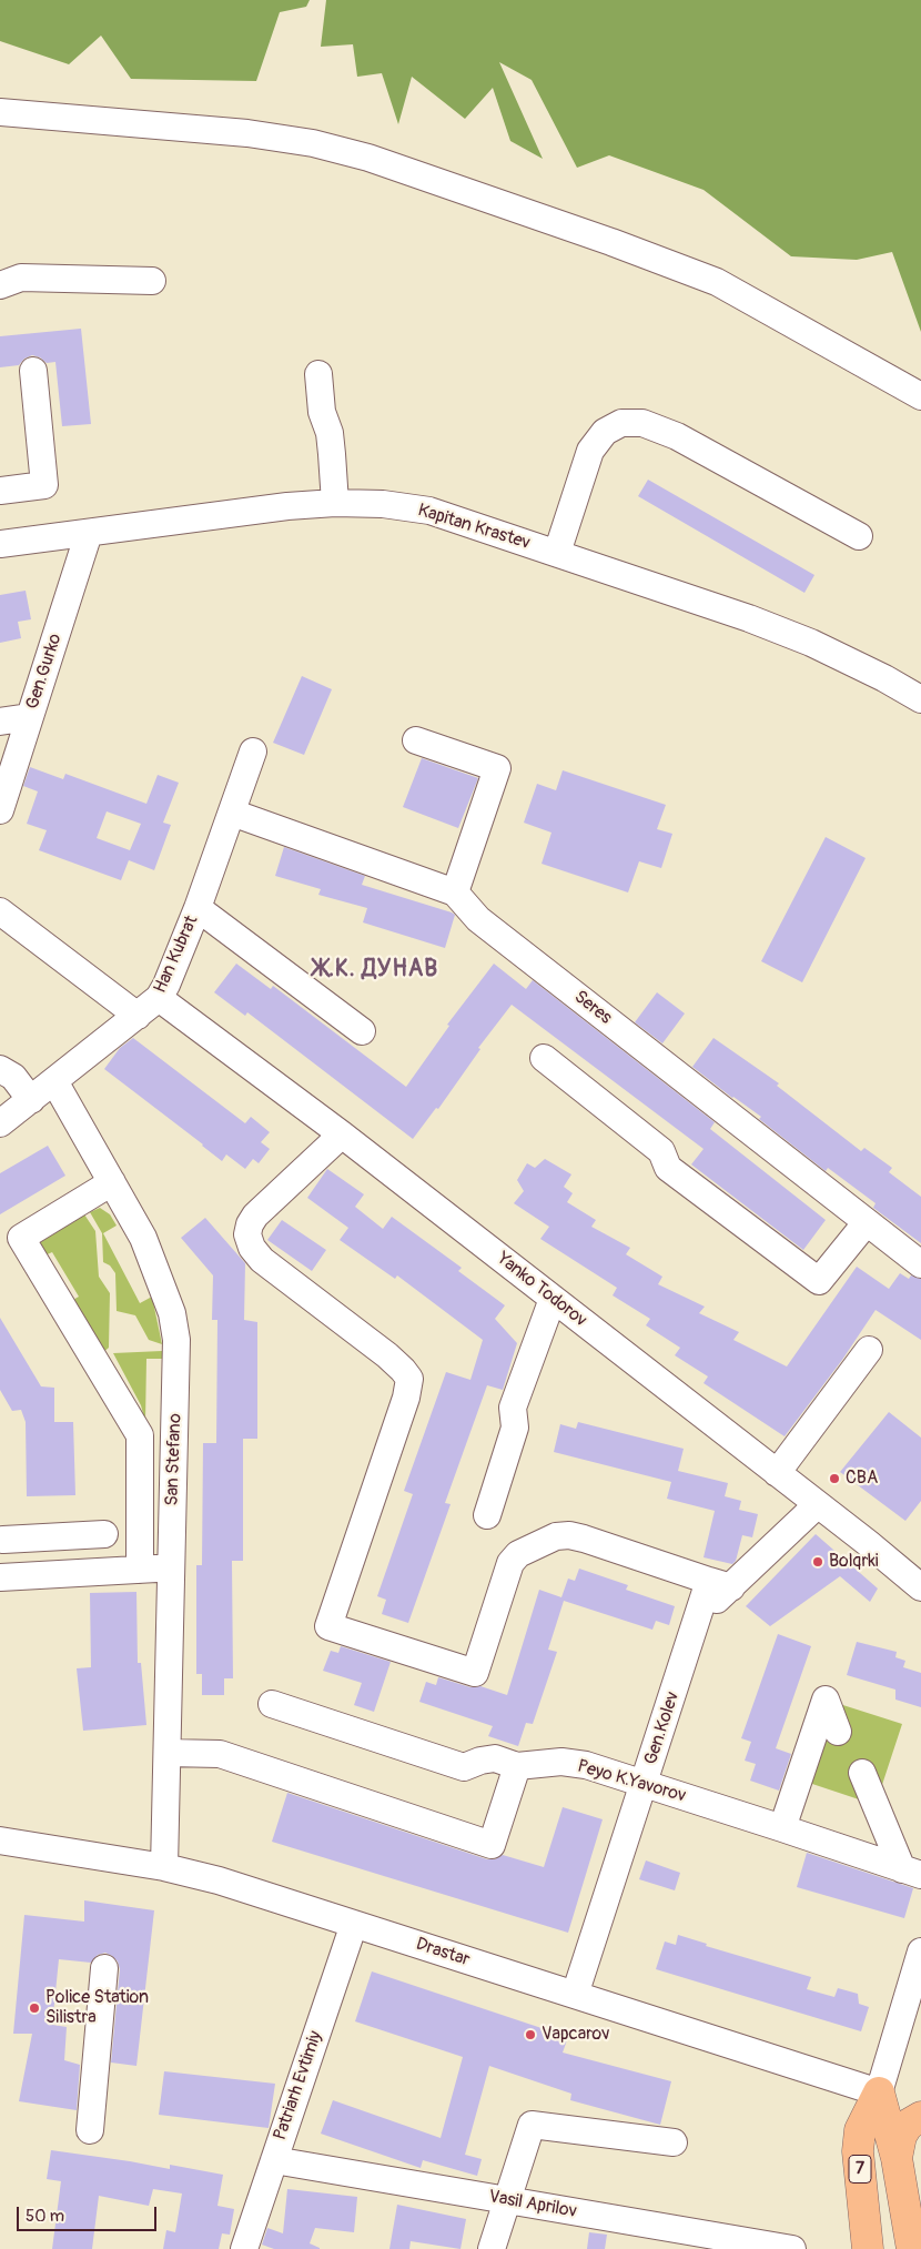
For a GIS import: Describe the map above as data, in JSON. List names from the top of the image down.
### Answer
{
  "streets": {
    "main road": ["7"],
    "street": [
      "Kapitan Krastev",
      "Gen.Gurko",
      "Han Kubrat",
      "Seres",
      "Yanko Todorov",
      "San Stefano",
      "Gen.Kolev",
      "Peyo K.Yavorov",
      "Drastar",
      "Patriarh Evtimiy",
      "Vasil Aprilov"
    ]
  },
  "crossings": [
    ["Kapitan Krastev", "Gen.Gurko"],
    ["Han Kubrat", "Seres"],
    ["Han Kubrat", "Yanko Todorov"],
    ["Han Kubrat", "San Stefano"],
    ["Yanko Todorov", "Gen.Kolev"],
    ["San Stefano", "Drastar"],
    ["Gen.Kolev", "Peyo K.Yavorov"],
    ["Gen.Kolev", "Drastar"],
    ["Drastar", "Patriarh Evtimiy"],
    ["Drastar", "7"],
    ["Patriarh Evtimiy", "Vasil Aprilov"]
  ],
  "districts": ["Ж.К. ДУНАВ"],
  "places": [
    "CBA",
    "Bolqrki",
    "Police Station Silistra",
    "Vapcarov"
  ],
  "scale_bar": "50 m"
}
